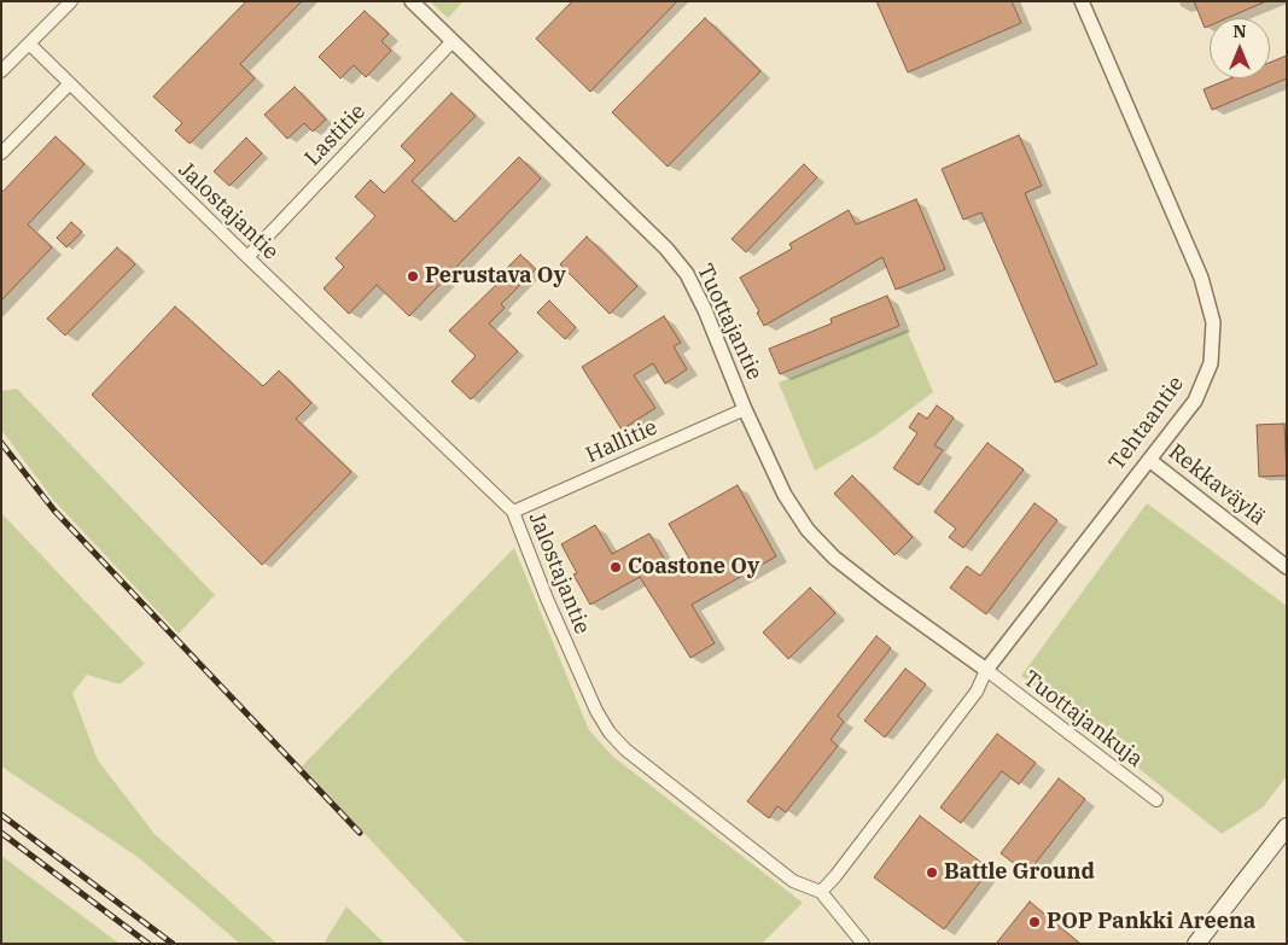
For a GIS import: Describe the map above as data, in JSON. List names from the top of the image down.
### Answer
{
  "streets": {
    "street": [
      "Lastitie",
      "Jalostajantie",
      "Tuottajantie",
      "Tehtaantie",
      "Hallitie",
      "Rekkaväylä",
      "Tuottajankuja"
    ]
  },
  "crossings": [
    ["Lastitie", "Jalostajantie"],
    ["Lastitie", "Tuottajantie"],
    ["Jalostajantie", "Hallitie"],
    ["Tuottajantie", "Tehtaantie"],
    ["Tuottajantie", "Hallitie"],
    ["Tuottajantie", "Tuottajankuja"],
    ["Tehtaantie", "Rekkaväylä"],
    ["Tehtaantie", "Tuottajankuja"]
  ],
  "places": [
    "Perustava Oy",
    "Coastone Oy",
    "Battle Ground",
    "POP Pankki Areena"
  ],
  "north": "top"
}
